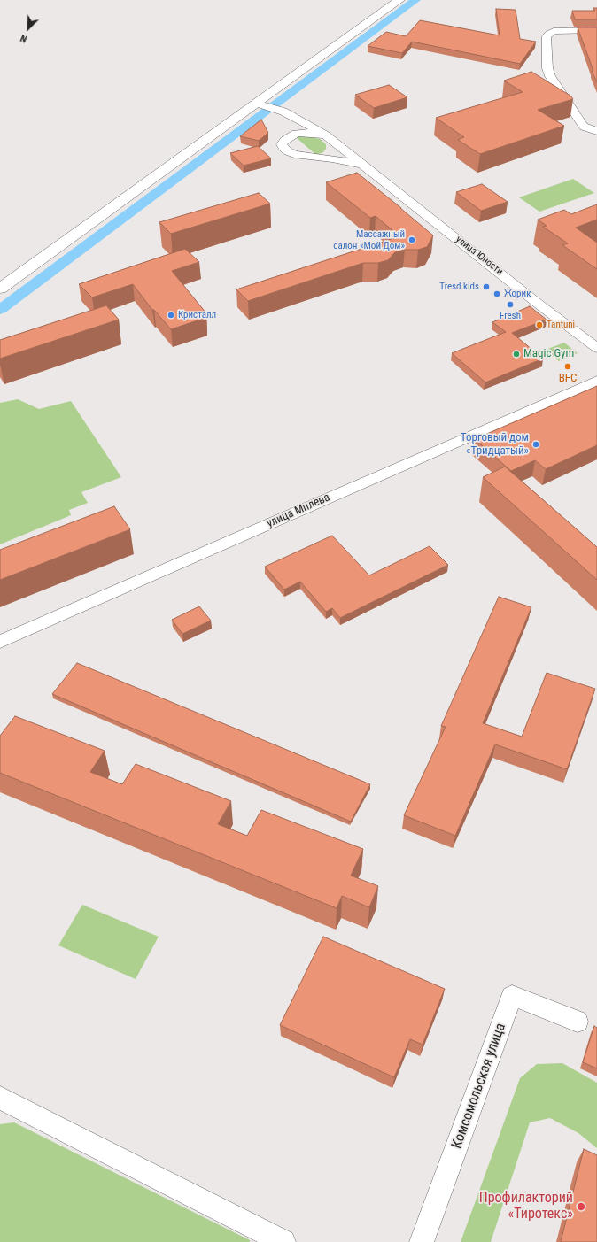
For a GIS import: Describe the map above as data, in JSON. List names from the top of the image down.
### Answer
{
  "streets": {
    "street": ["улица Юности", "улица Милева", "Комсомольская улица"]
  },
  "places": [
    "Массажный салон «Мой Дом»",
    "Tresd kids",
    "Жорик",
    "Fresh",
    "Кристалл",
    "Tantuni",
    "Magic Gym",
    "BFC",
    "Торговый дом «Тридцатый»",
    "Профилакторий «Тиротекс»"
  ],
  "north": "bottom left"
}
